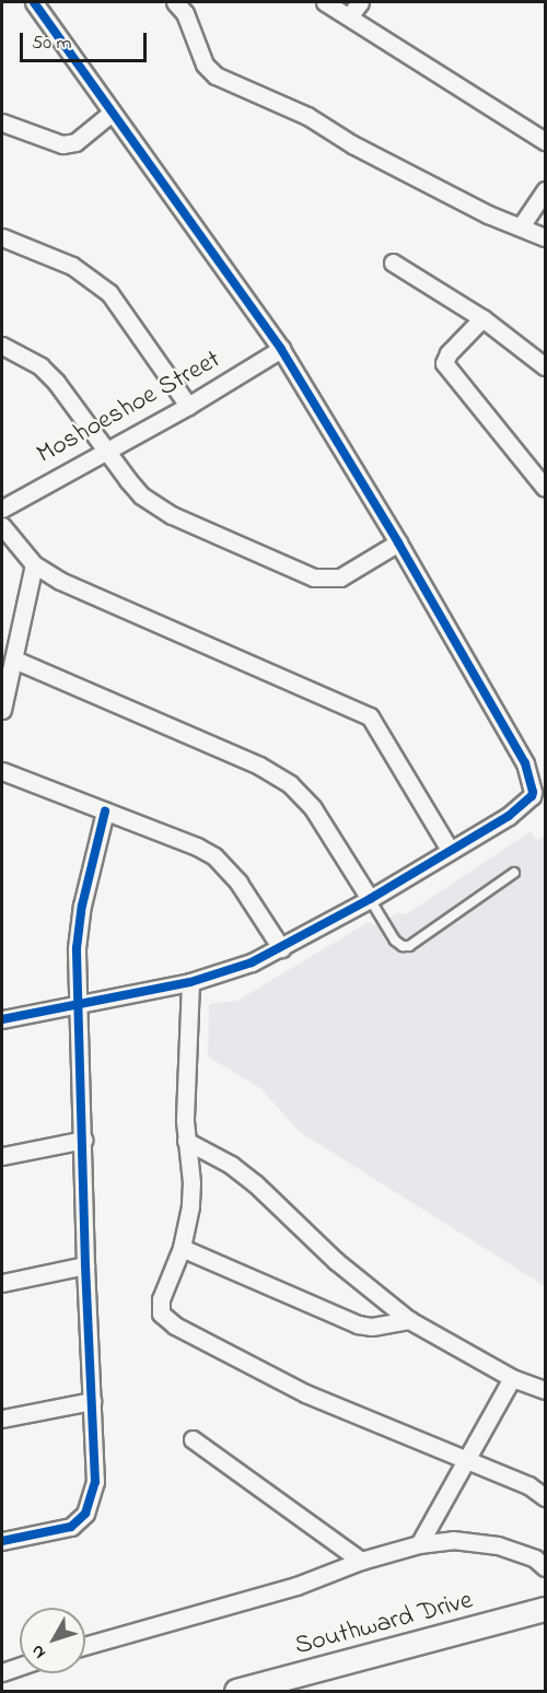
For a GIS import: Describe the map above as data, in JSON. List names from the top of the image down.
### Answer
{
  "streets": {
    "main road": ["Southward Drive"],
    "street": ["Moshoeshoe Street"]
  },
  "scale_bar": "50 m",
  "north": "bottom left"
}
